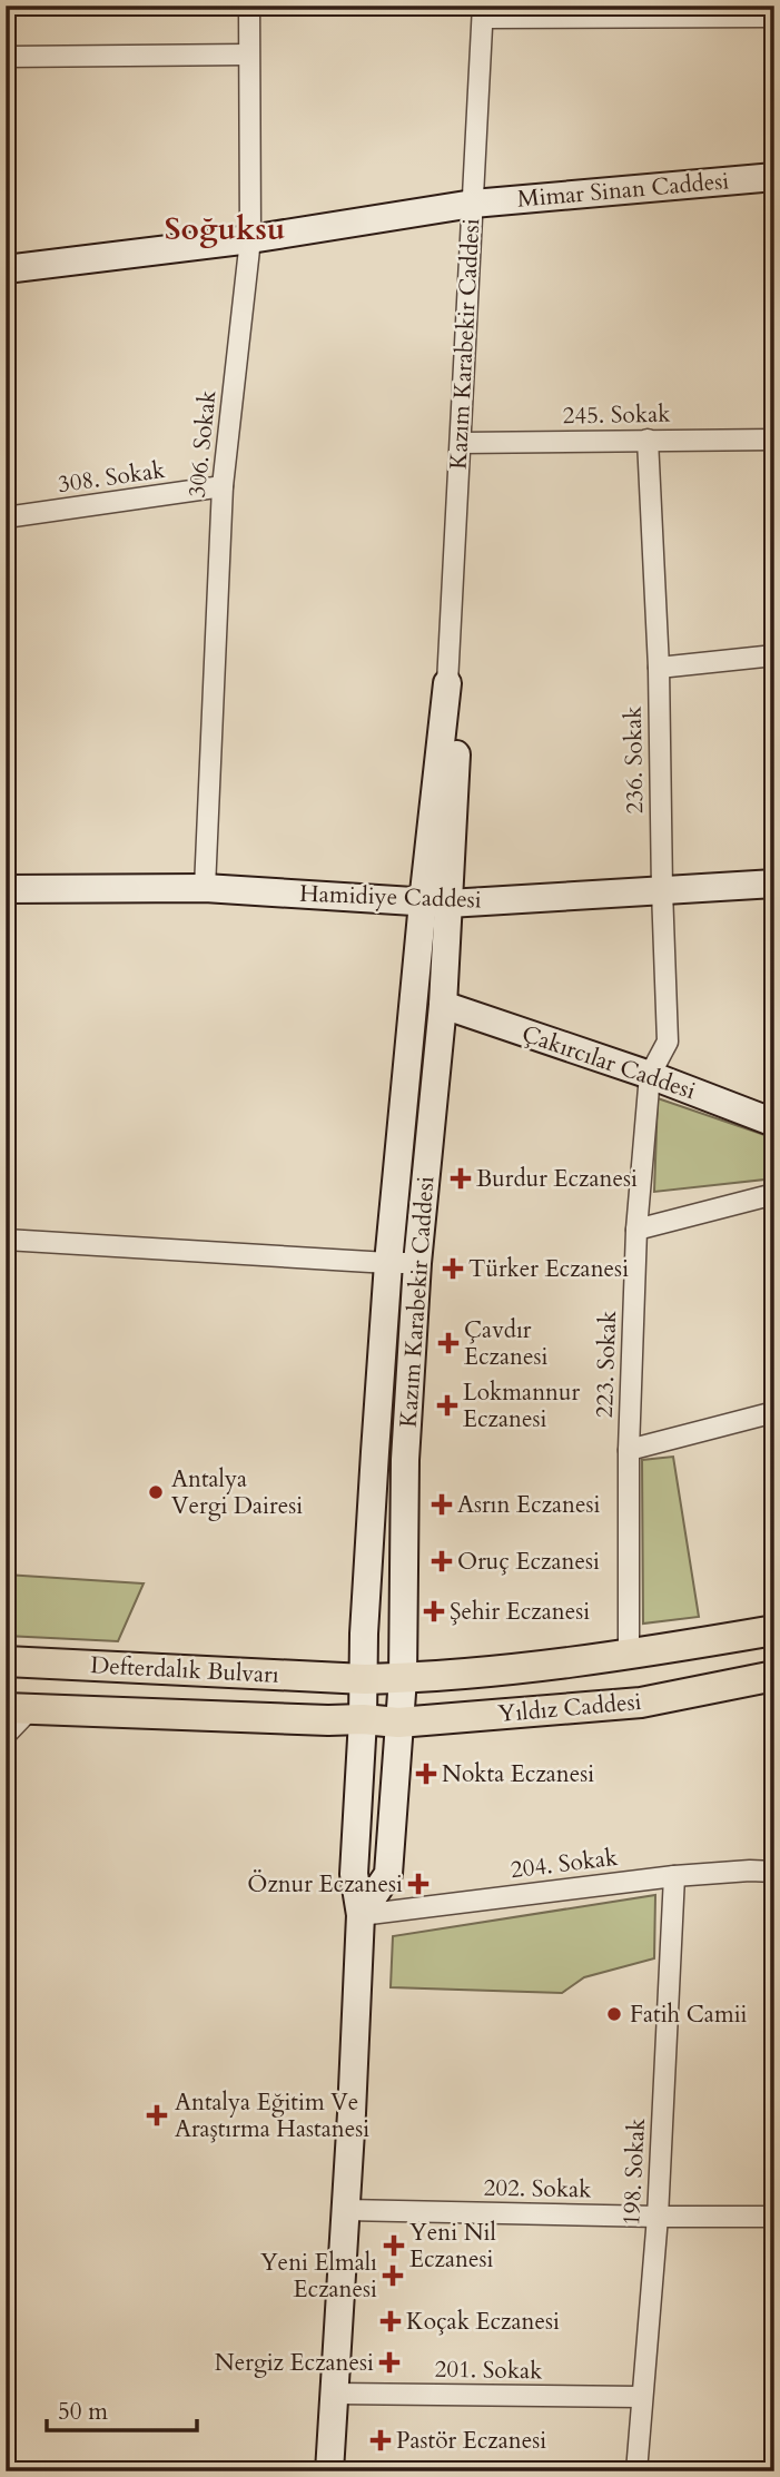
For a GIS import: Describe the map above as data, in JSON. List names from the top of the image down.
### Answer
{
  "streets": {
    "main road": ["Defterdalık Bulvarı", "Yıldız Caddesi"],
    "street": [
      "Mimar Sinan Caddesi",
      "Kazım Karabekir Caddesi",
      "245. Sokak",
      "306. Sokak",
      "308. Sokak",
      "236. Sokak",
      "Hamidiye Caddesi",
      "Çakırcılar Caddesi",
      "223. Sokak",
      "204. Sokak",
      "198. Sokak",
      "202. Sokak",
      "201. Sokak"
    ]
  },
  "crossings": [
    ["Mimar Sinan Caddesi", "Kazım Karabekir Caddesi"],
    ["Mimar Sinan Caddesi", "306. Sokak"],
    ["Kazım Karabekir Caddesi", "245. Sokak"],
    ["Kazım Karabekir Caddesi", "Hamidiye Caddesi"],
    ["Kazım Karabekir Caddesi", "Çakırcılar Caddesi"],
    ["Kazım Karabekir Caddesi", "Defterdalık Bulvarı"],
    ["Kazım Karabekir Caddesi", "Yıldız Caddesi"],
    ["Kazım Karabekir Caddesi", "204. Sokak"],
    ["Kazım Karabekir Caddesi", "202. Sokak"],
    ["Kazım Karabekir Caddesi", "201. Sokak"],
    ["245. Sokak", "236. Sokak"],
    ["306. Sokak", "308. Sokak"],
    ["306. Sokak", "Hamidiye Caddesi"],
    ["236. Sokak", "Hamidiye Caddesi"],
    ["236. Sokak", "Çakırcılar Caddesi"],
    ["236. Sokak", "223. Sokak"],
    ["Çakırcılar Caddesi", "223. Sokak"],
    ["223. Sokak", "Yıldız Caddesi"],
    ["Defterdalık Bulvarı", "Yıldız Caddesi"],
    ["204. Sokak", "198. Sokak"],
    ["198. Sokak", "202. Sokak"],
    ["198. Sokak", "201. Sokak"]
  ],
  "districts": ["Soğuksu"],
  "places": {
    "health": [
      "Burdur Eczanesi",
      "Türker Eczanesi",
      "Çavdır Eczanesi",
      "Lokmannur Eczanesi",
      "Asrın Eczanesi",
      "Oruç Eczanesi",
      "Şehir Eczanesi",
      "Nokta Eczanesi",
      "Öznur Eczanesi",
      "Antalya Eğitim Ve Araştırma Hastanesi",
      "Yeni Nil Eczanesi",
      "Yeni Elmalı Eczanesi",
      "Koçak Eczanesi",
      "Nergiz Eczanesi",
      "Pastör Eczanesi"
    ],
    "other": ["Antalya Vergi Dairesi", "Fatih Camii"]
  },
  "scale_bar": "50 m"
}
